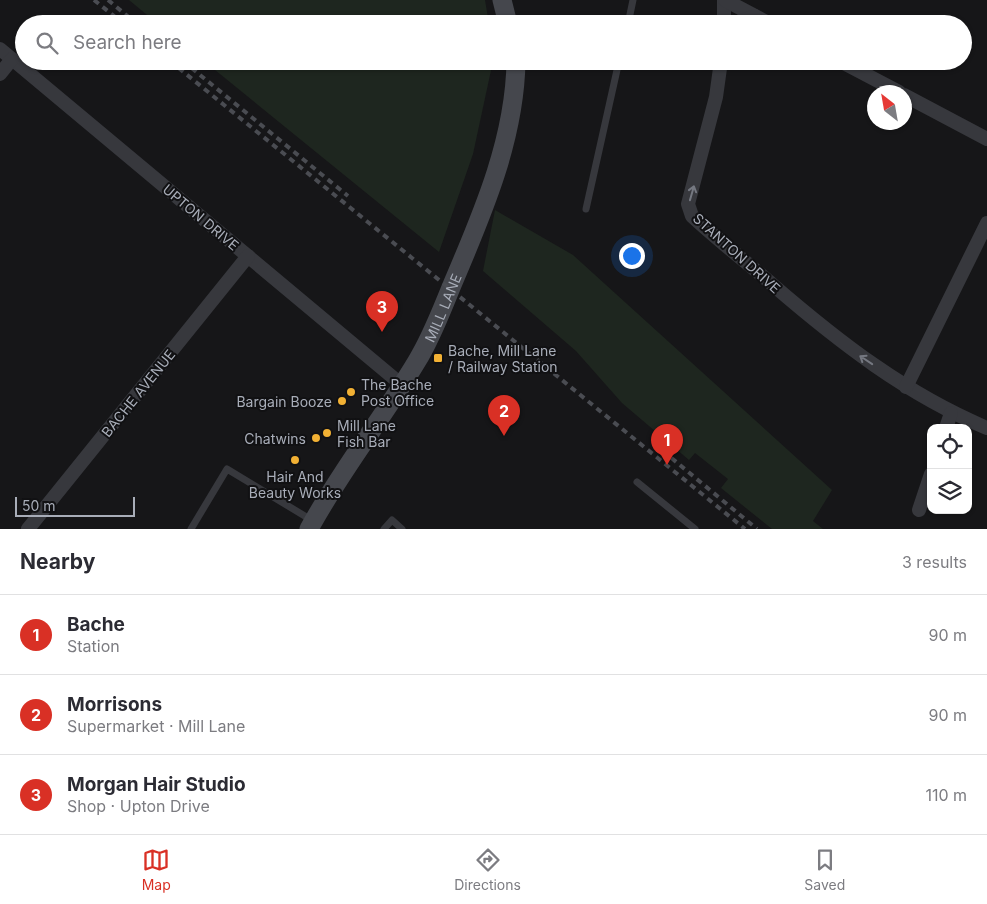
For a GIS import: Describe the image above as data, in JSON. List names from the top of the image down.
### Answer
{
  "streets": {
    "street": [
      "UPTON DRIVE",
      "STANTON DRIVE",
      "MILL LANE",
      "BACHE AVENUE"
    ]
  },
  "crossings": [
    ["UPTON DRIVE", "MILL LANE"],
    ["UPTON DRIVE", "BACHE AVENUE"]
  ],
  "one_way": ["STANTON DRIVE"],
  "places": {
    "transit": ["Bache, Mill Lane / Railway Station"],
    "other": [
      "The Bache Post Office",
      "Bargain Booze",
      "Mill Lane Fish Bar",
      "Chatwins",
      "Hair And Beauty Works"
    ]
  },
  "scale_bar": "50 m",
  "north": "top left",
  "page": {
    "search": "Search here",
    "pins": ["3", "2", "1"],
    "scale": "50 m",
    "heading": ["Nearby", "3 results"],
    "list": [
      {
        "mark": "1",
        "name": "Bache",
        "note": "Station",
        "value": "90 m"
      },
      {
        "mark": "2",
        "name": "Morrisons",
        "note": "Supermarket · Mill Lane",
        "value": "90 m"
      },
      {
        "mark": "3",
        "name": "Morgan Hair Studio",
        "note": "Shop · Upton Drive",
        "value": "110 m"
      }
    ],
    "nav": ["Map", "Directions", "Saved"]
  }
}
